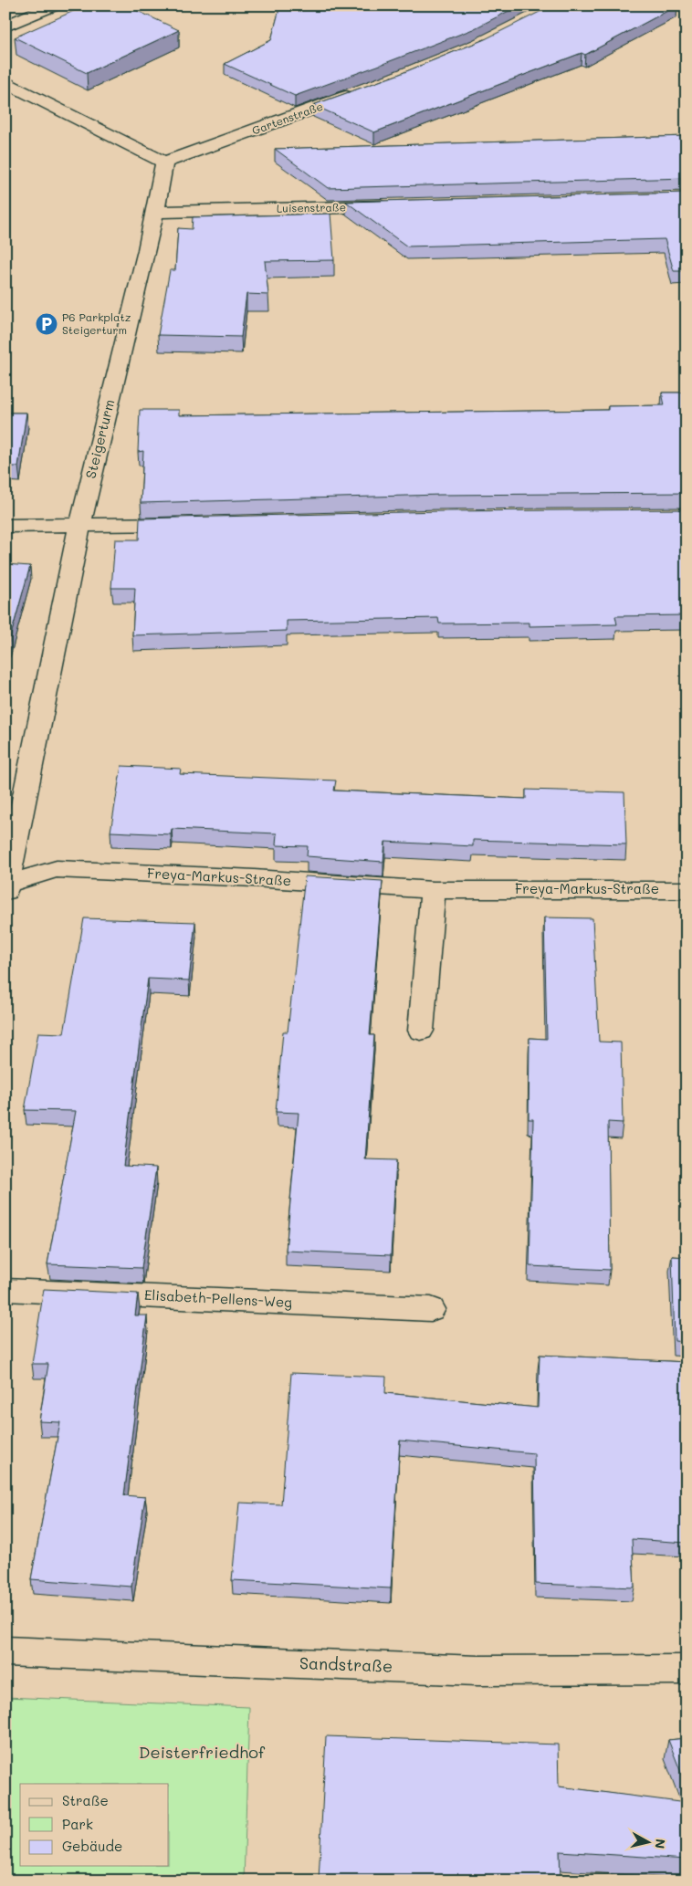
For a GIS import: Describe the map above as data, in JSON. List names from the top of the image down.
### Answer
{
  "streets": {
    "street": [
      "Gartenstraße",
      "Luisenstraße",
      "Steigerturm",
      "Freya-Markus-Straße",
      "Elisabeth-Pellens-Weg",
      "Sandstraße"
    ]
  },
  "crossings": [
    ["Gartenstraße", "Steigerturm"],
    ["Luisenstraße", "Steigerturm"],
    ["Steigerturm", "Freya-Markus-Straße"]
  ],
  "parks": ["Deisterfriedhof"],
  "places": {
    "parking": ["P6 Parkplatz Steigerturm"]
  },
  "legend": ["Straße", "Park", "Gebäude"],
  "north": "right"
}
